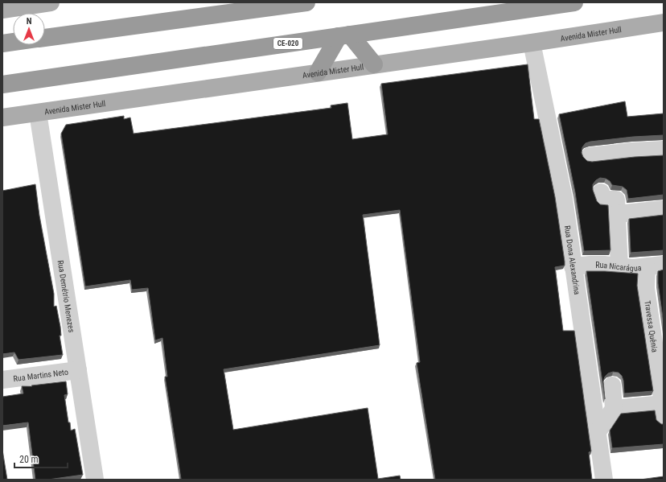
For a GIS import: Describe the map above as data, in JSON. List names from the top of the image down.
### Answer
{
  "streets": {
    "highway": ["CE-020"],
    "main road": ["Avenida Mister Hull"],
    "street": [
      "Rua Dona Alexandrina",
      "Rua Nicarágua",
      "Rua Demétrio Menezes",
      "Travessa Quênia",
      "Rua Martins Neto"
    ]
  },
  "crossings": [
    ["Avenida Mister Hull", "Rua Dona Alexandrina"],
    ["Avenida Mister Hull", "Rua Demétrio Menezes"],
    ["Rua Dona Alexandrina", "Rua Nicarágua"],
    ["Rua Nicarágua", "Travessa Quênia"],
    ["Rua Demétrio Menezes", "Rua Martins Neto"]
  ],
  "scale_bar": "20 m",
  "north": "top"
}
